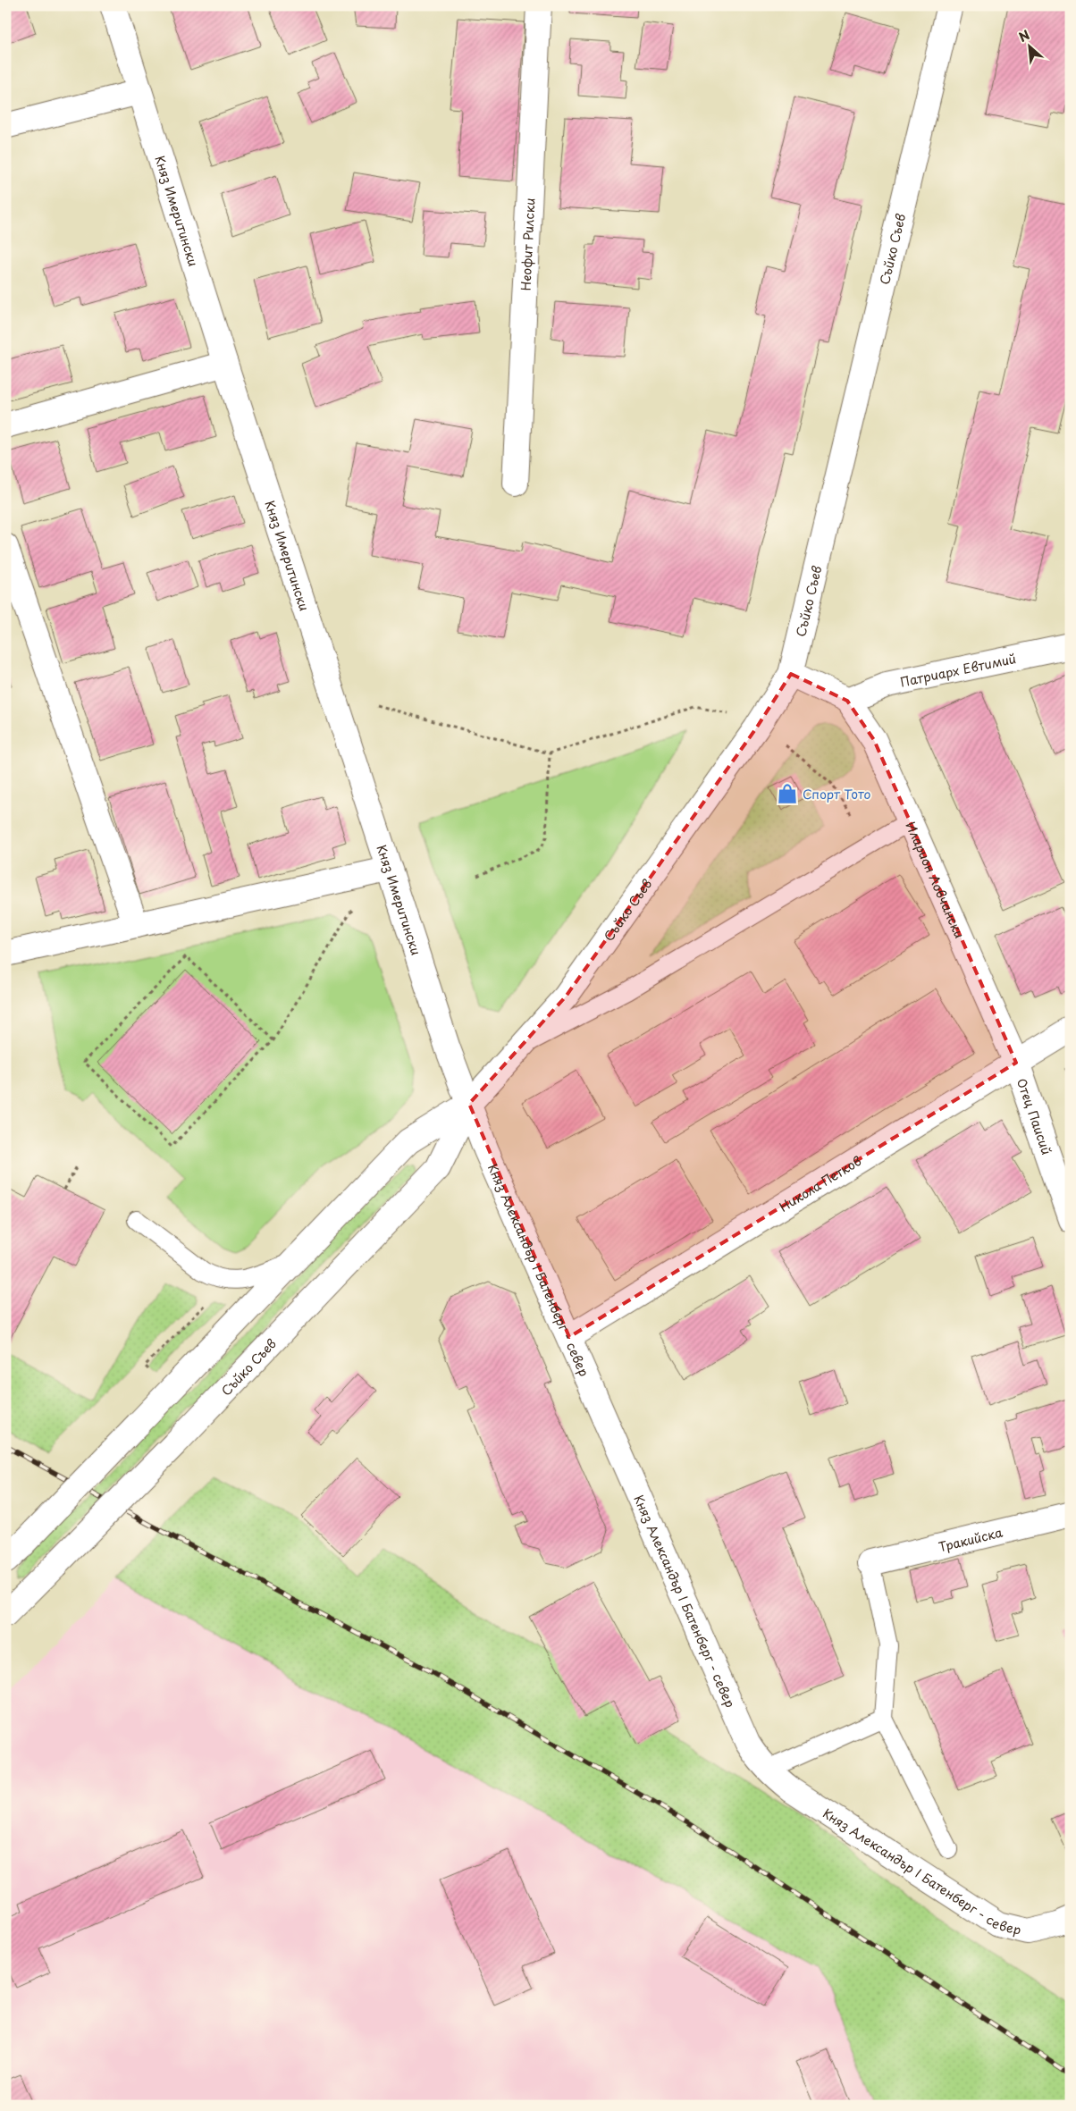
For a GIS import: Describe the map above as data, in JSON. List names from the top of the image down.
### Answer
{
  "streets": {
    "street": [
      "Княз Имеритински",
      "Неофит Рилски",
      "Съйко Съев",
      "Патриарх Евтимий",
      "Иларион Ловчански",
      "Отец Паисий",
      "Никола Петков",
      "Княз Александър I Батенберг - север",
      "Тракийска"
    ]
  },
  "crossings": [
    ["Княз Имеритински", "Съйко Съев"],
    ["Княз Имеритински", "Княз Александър I Батенберг - север"],
    ["Съйко Съев", "Княз Александър I Батенберг - север"],
    ["Патриарх Евтимий", "Иларион Ловчански"],
    ["Иларион Ловчански", "Отец Паисий"],
    ["Иларион Ловчански", "Никола Петков"],
    ["Отец Паисий", "Никола Петков"],
    ["Никола Петков", "Княз Александър I Батенберг - север"]
  ],
  "places": {
    "shop": ["Спорт Тото"]
  },
  "north": "top left"
}
